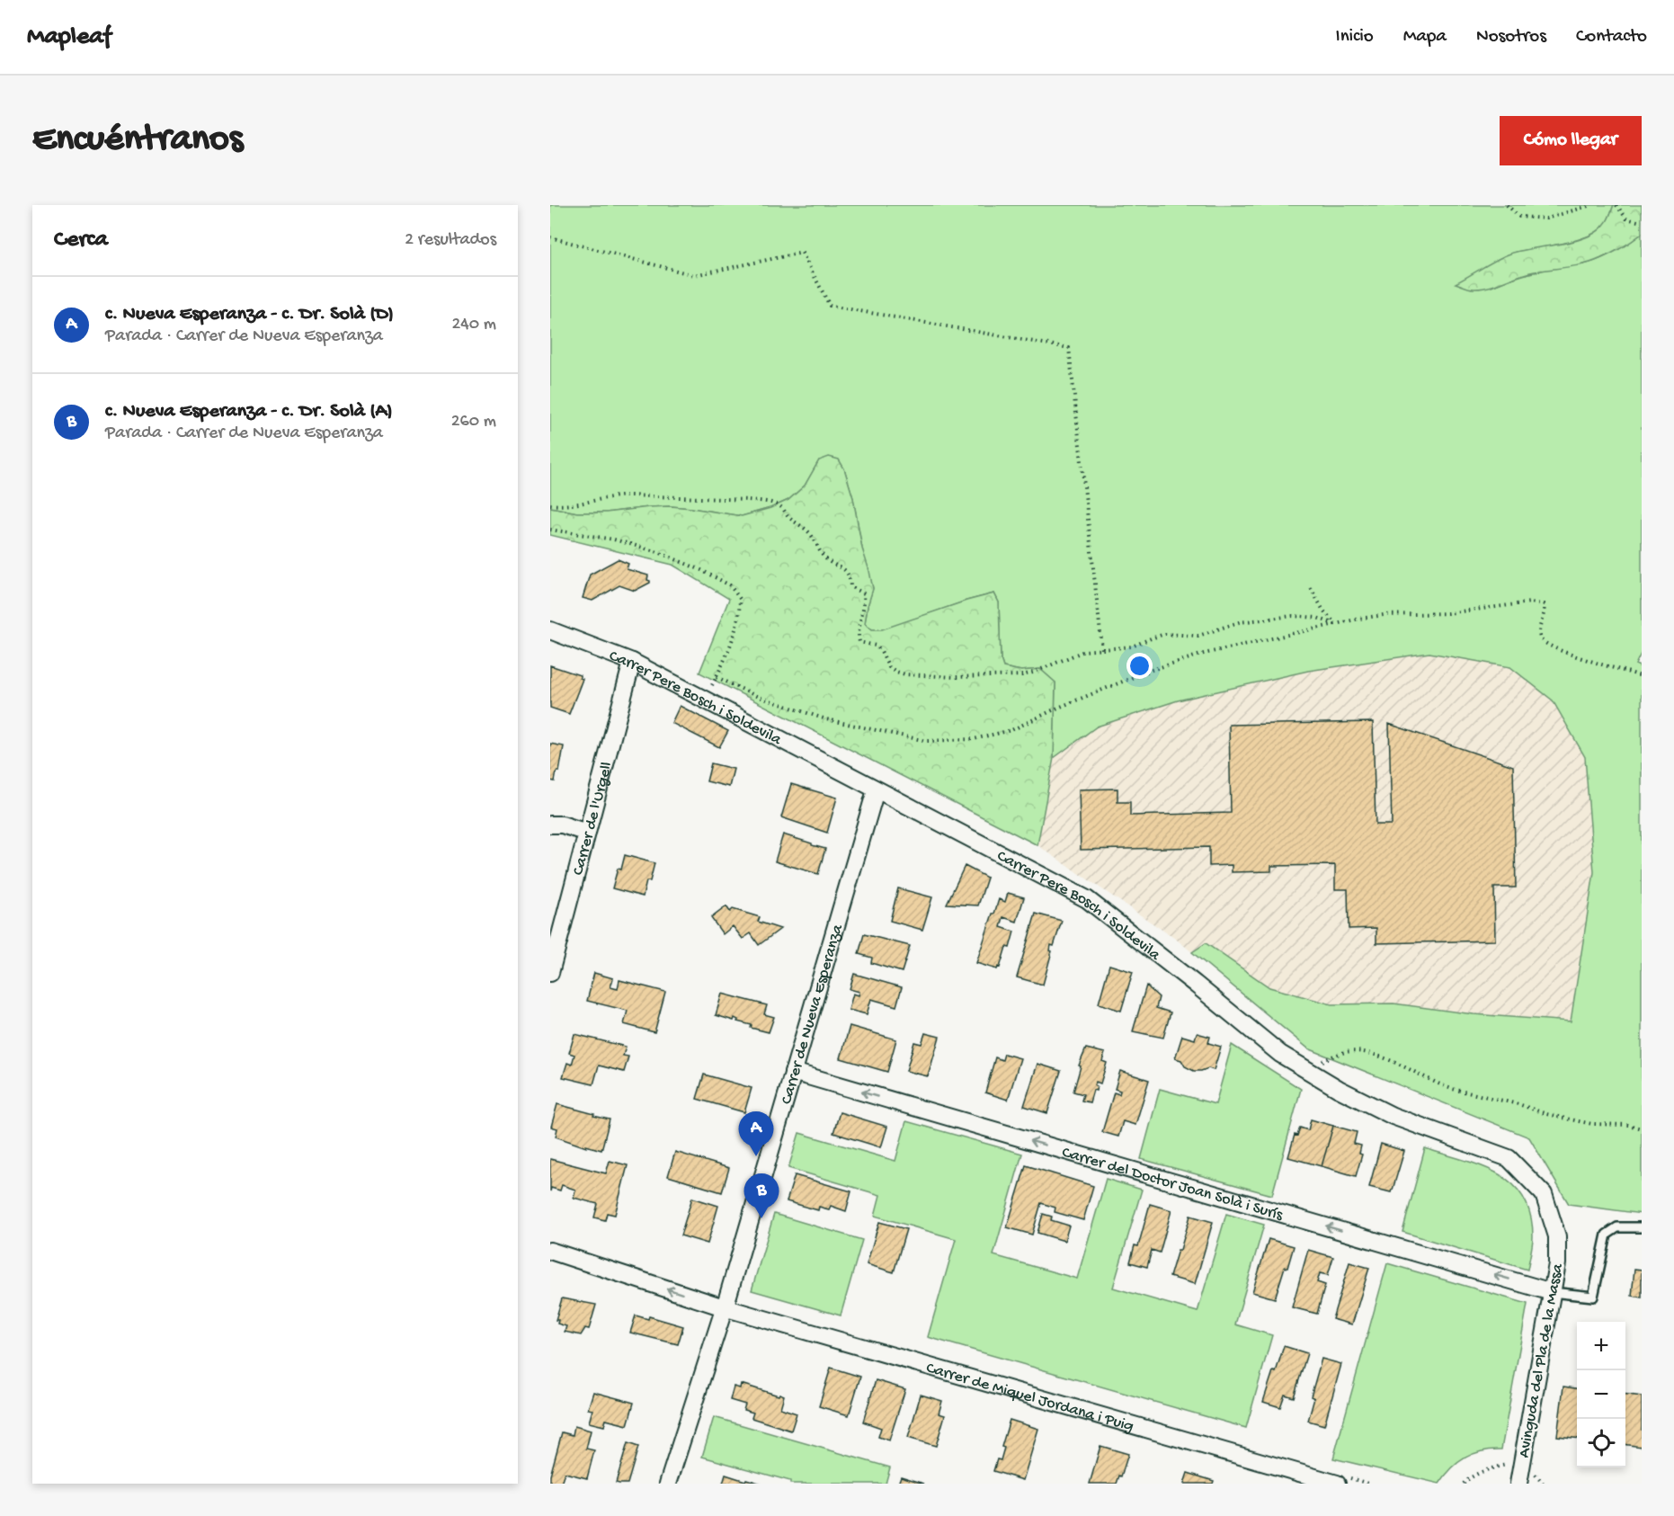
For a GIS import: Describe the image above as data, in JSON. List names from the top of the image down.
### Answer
{
  "streets": {
    "street": [
      "Carrer Pere Bosch i Soldevila",
      "Carrer de l'Urgell",
      "Carrer de Nueva Esperanza",
      "Carrer del Doctor Joan Solà i Surís",
      "Avinguda del Pla de la Massa",
      "Carrer de Miquel Jordana i Puig"
    ]
  },
  "crossings": [
    ["Carrer Pere Bosch i Soldevila", "Carrer de l'Urgell"],
    ["Carrer Pere Bosch i Soldevila", "Carrer de Nueva Esperanza"],
    ["Carrer Pere Bosch i Soldevila", "Avinguda del Pla de la Massa"],
    ["Carrer de Nueva Esperanza", "Carrer del Doctor Joan Solà i Surís"],
    ["Carrer de Nueva Esperanza", "Carrer de Miquel Jordana i Puig"],
    ["Carrer del Doctor Joan Solà i Surís", "Avinguda del Pla de la Massa"]
  ],
  "one_way": ["Carrer del Doctor Joan Solà i Surís"],
  "page": {
    "header": "Mapleaf",
    "nav": [
      "Inicio",
      "Mapa",
      "Nosotros",
      "Contacto"
    ],
    "buttons": "Cómo llegar",
    "title": "Encuéntranos",
    "heading": ["Cerca", "2 resultados"],
    "list": [
      {
        "mark": "A",
        "name": "c. Nueva Esperanza - c. Dr. Solà (D)",
        "note": "Parada · Carrer de Nueva Esperanza",
        "value": "240 m"
      },
      {
        "mark": "B",
        "name": "c. Nueva Esperanza - c. Dr. Solà (A)",
        "note": "Parada · Carrer de Nueva Esperanza",
        "value": "260 m"
      }
    ],
    "pins": ["A", "B"],
    "map_buttons": ["+", "−"]
  }
}
